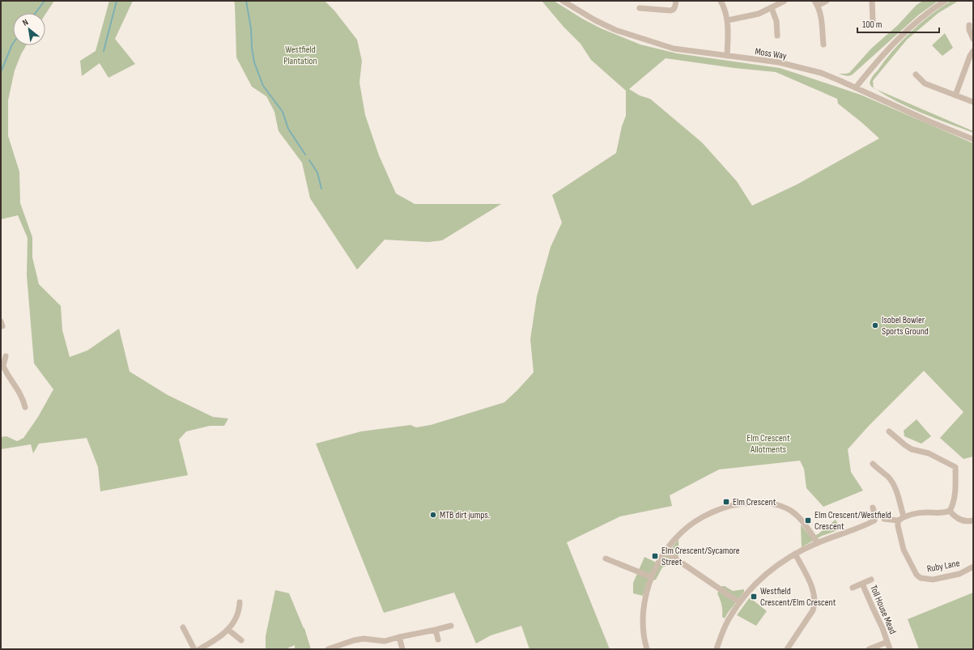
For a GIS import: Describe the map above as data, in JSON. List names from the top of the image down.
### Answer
{
  "streets": {
    "street": ["Moss Way", "Ruby Lane", "Toll House Mead"]
  },
  "parks": ["Westfield Plantation", "Elm Crescent Allotments"],
  "places": {
    "other": ["Isobel Bowler Sports Ground", "MTB dirt jumps."],
    "transit": [
      "Elm Crescent",
      "Elm Crescent/Westfield Crescent",
      "Elm Crescent/Sycamore Street",
      "Westfield Crescent/Elm Crescent"
    ]
  },
  "scale_bar": "100 m",
  "north": "top left"
}
